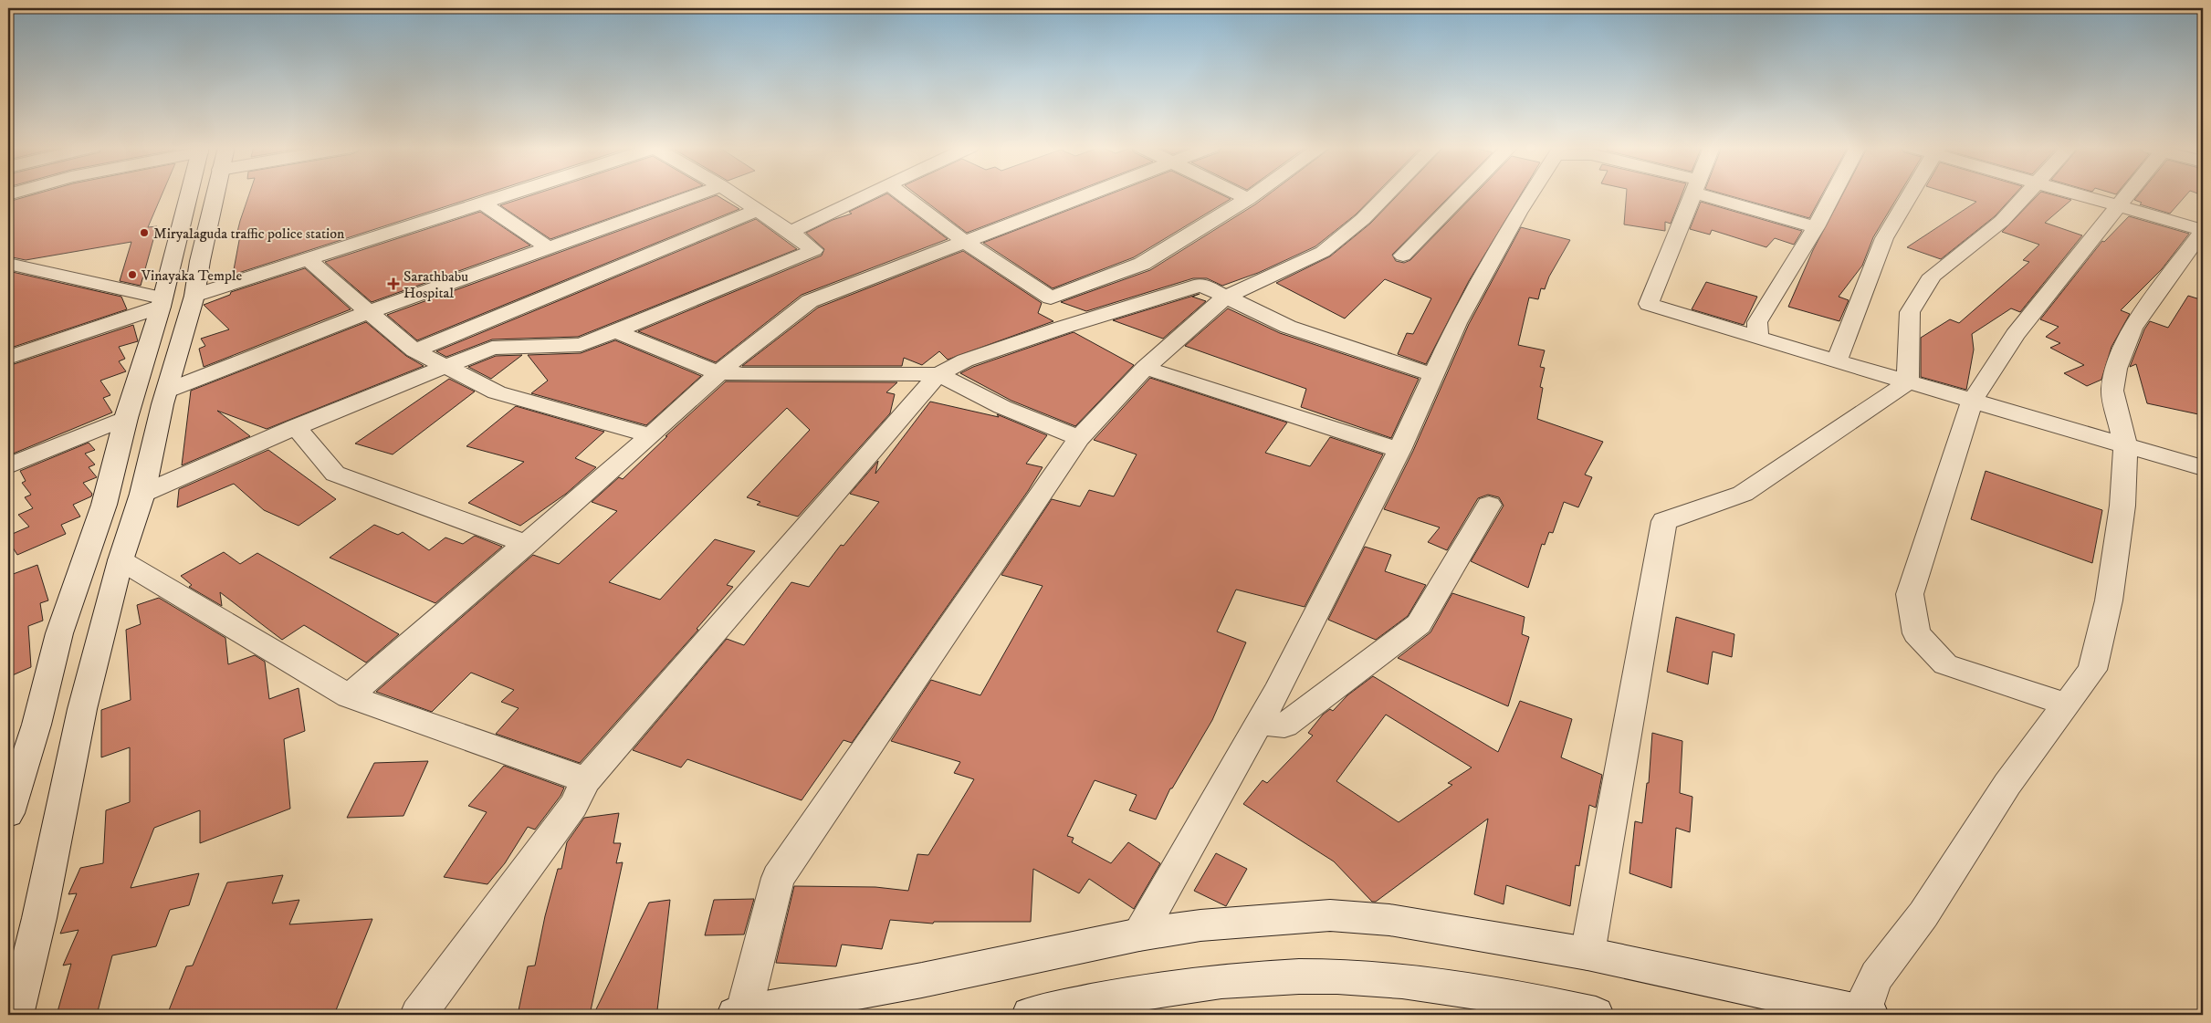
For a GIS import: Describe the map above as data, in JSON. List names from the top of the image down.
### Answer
{
  "places": {
    "other": ["Miryalaguda traffic police station", "Vinayaka Temple"],
    "health": ["Sarathbabu Hospital"]
  }
}
